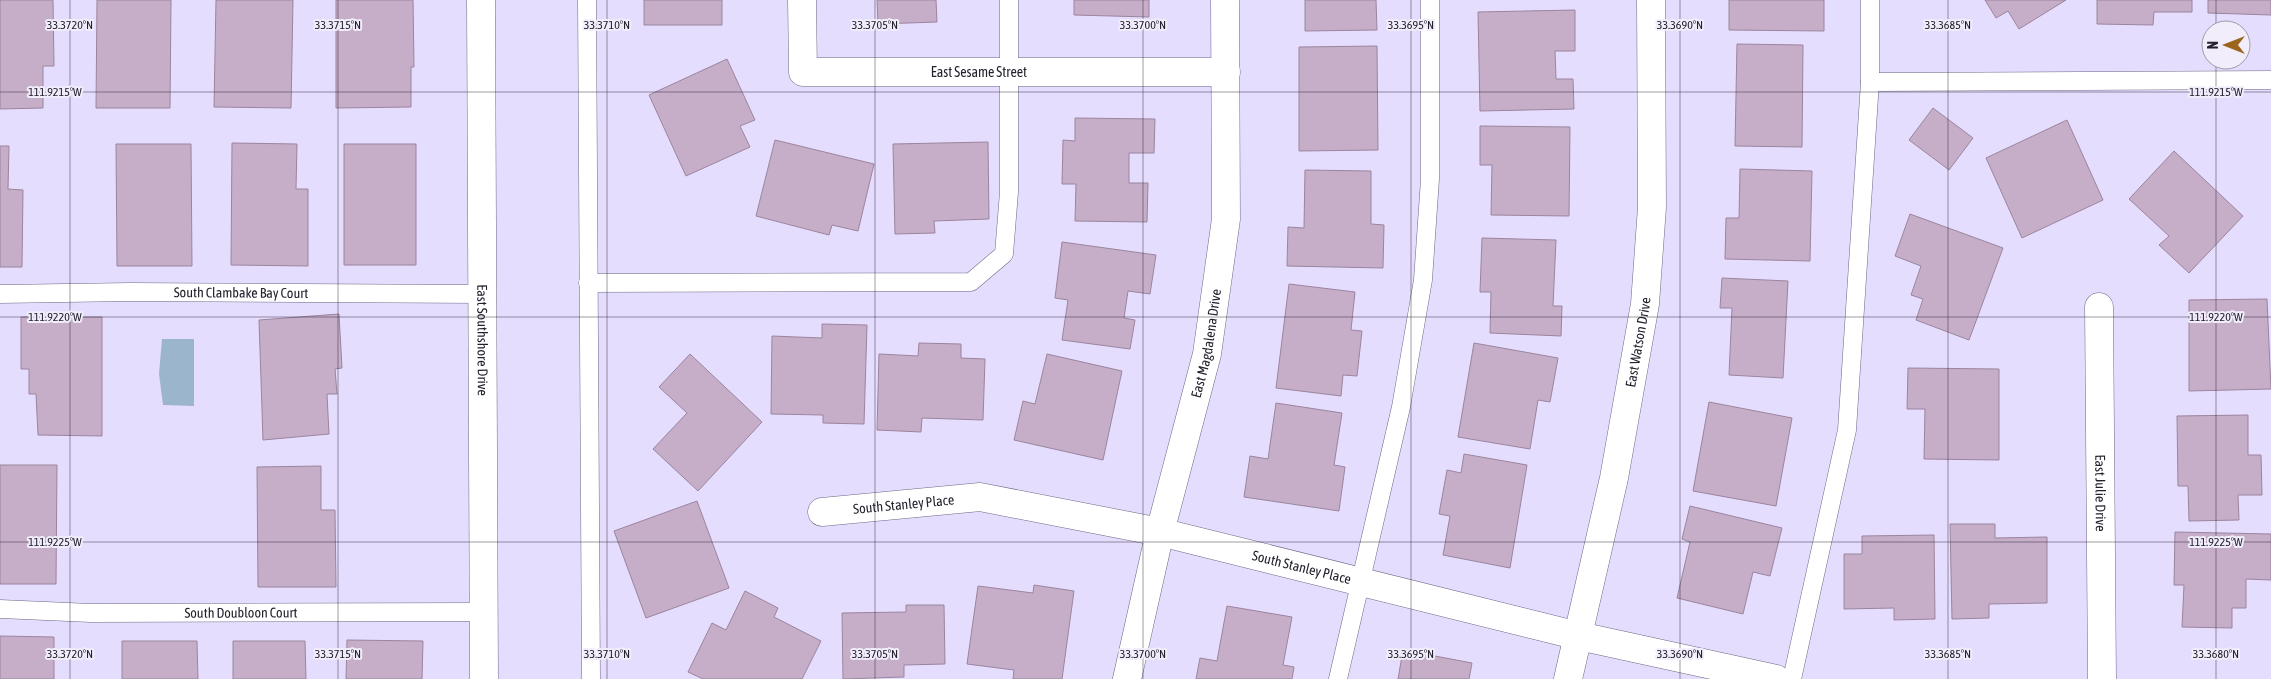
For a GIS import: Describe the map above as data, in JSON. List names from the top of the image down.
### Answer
{
  "streets": {
    "street": [
      "East Sesame Street",
      "East Southshore Drive",
      "East Magdalena Drive",
      "East Watson Drive",
      "East Julie Drive",
      "South Stanley Place"
    ],
    "lane": ["South Clambake Bay Court", "South Doubloon Court"]
  },
  "crossings": [
    ["East Sesame Street", "East Magdalena Drive"],
    ["South Clambake Bay Court", "East Southshore Drive"],
    ["East Southshore Drive", "South Doubloon Court"],
    ["East Magdalena Drive", "South Stanley Place"],
    ["East Watson Drive", "South Stanley Place"]
  ],
  "north": "left",
  "coordinates": [
    "33.3720°N",
    "33.3715°N",
    "33.3710°N",
    "33.3705°N",
    "33.3700°N",
    "33.3695°N",
    "33.3690°N",
    "33.3685°N",
    "111.9215°W",
    "111.9220°W",
    "111.9225°W",
    "33.3680°N"
  ]
}
